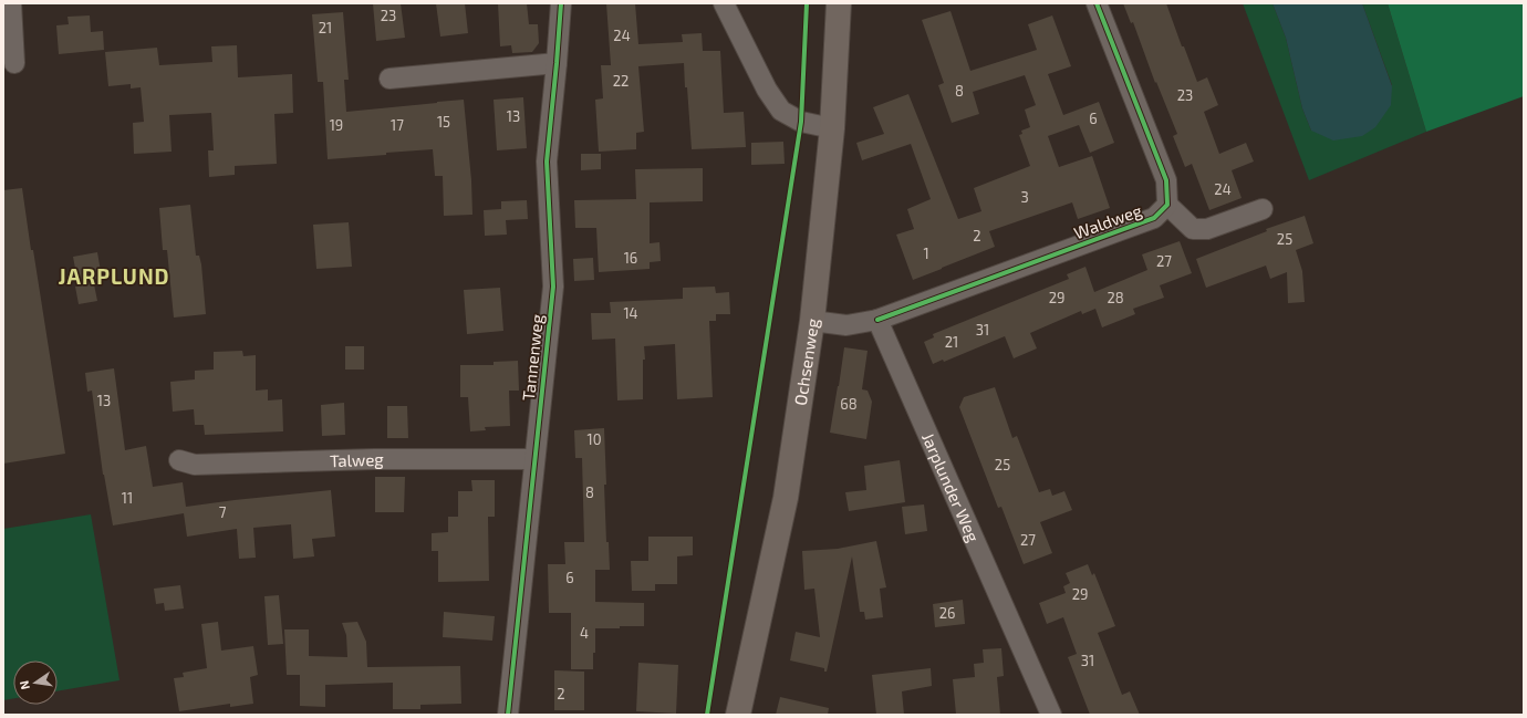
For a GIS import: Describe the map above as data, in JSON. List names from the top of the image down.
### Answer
{
  "streets": {
    "main road": ["Ochsenweg"],
    "street": [
      "Waldweg",
      "Tannenweg",
      "Talweg",
      "Jarplunder Weg"
    ]
  },
  "crossings": [
    ["Waldweg", "Jarplunder Weg"],
    ["Tannenweg", "Talweg"]
  ],
  "districts": ["JARPLUND"],
  "house_numbers": [
    "23",
    "21",
    "24",
    "22",
    "8",
    "23",
    "13",
    "6",
    "15",
    "19",
    "17",
    "24",
    "3",
    "2",
    "25",
    "1",
    "16",
    "27",
    "29",
    "28",
    "14",
    "31",
    "21",
    "13",
    "68",
    "10",
    "25",
    "8",
    "11",
    "7",
    "27",
    "6",
    "29",
    "26",
    "4",
    "31",
    "2"
  ],
  "north": "left"
}
